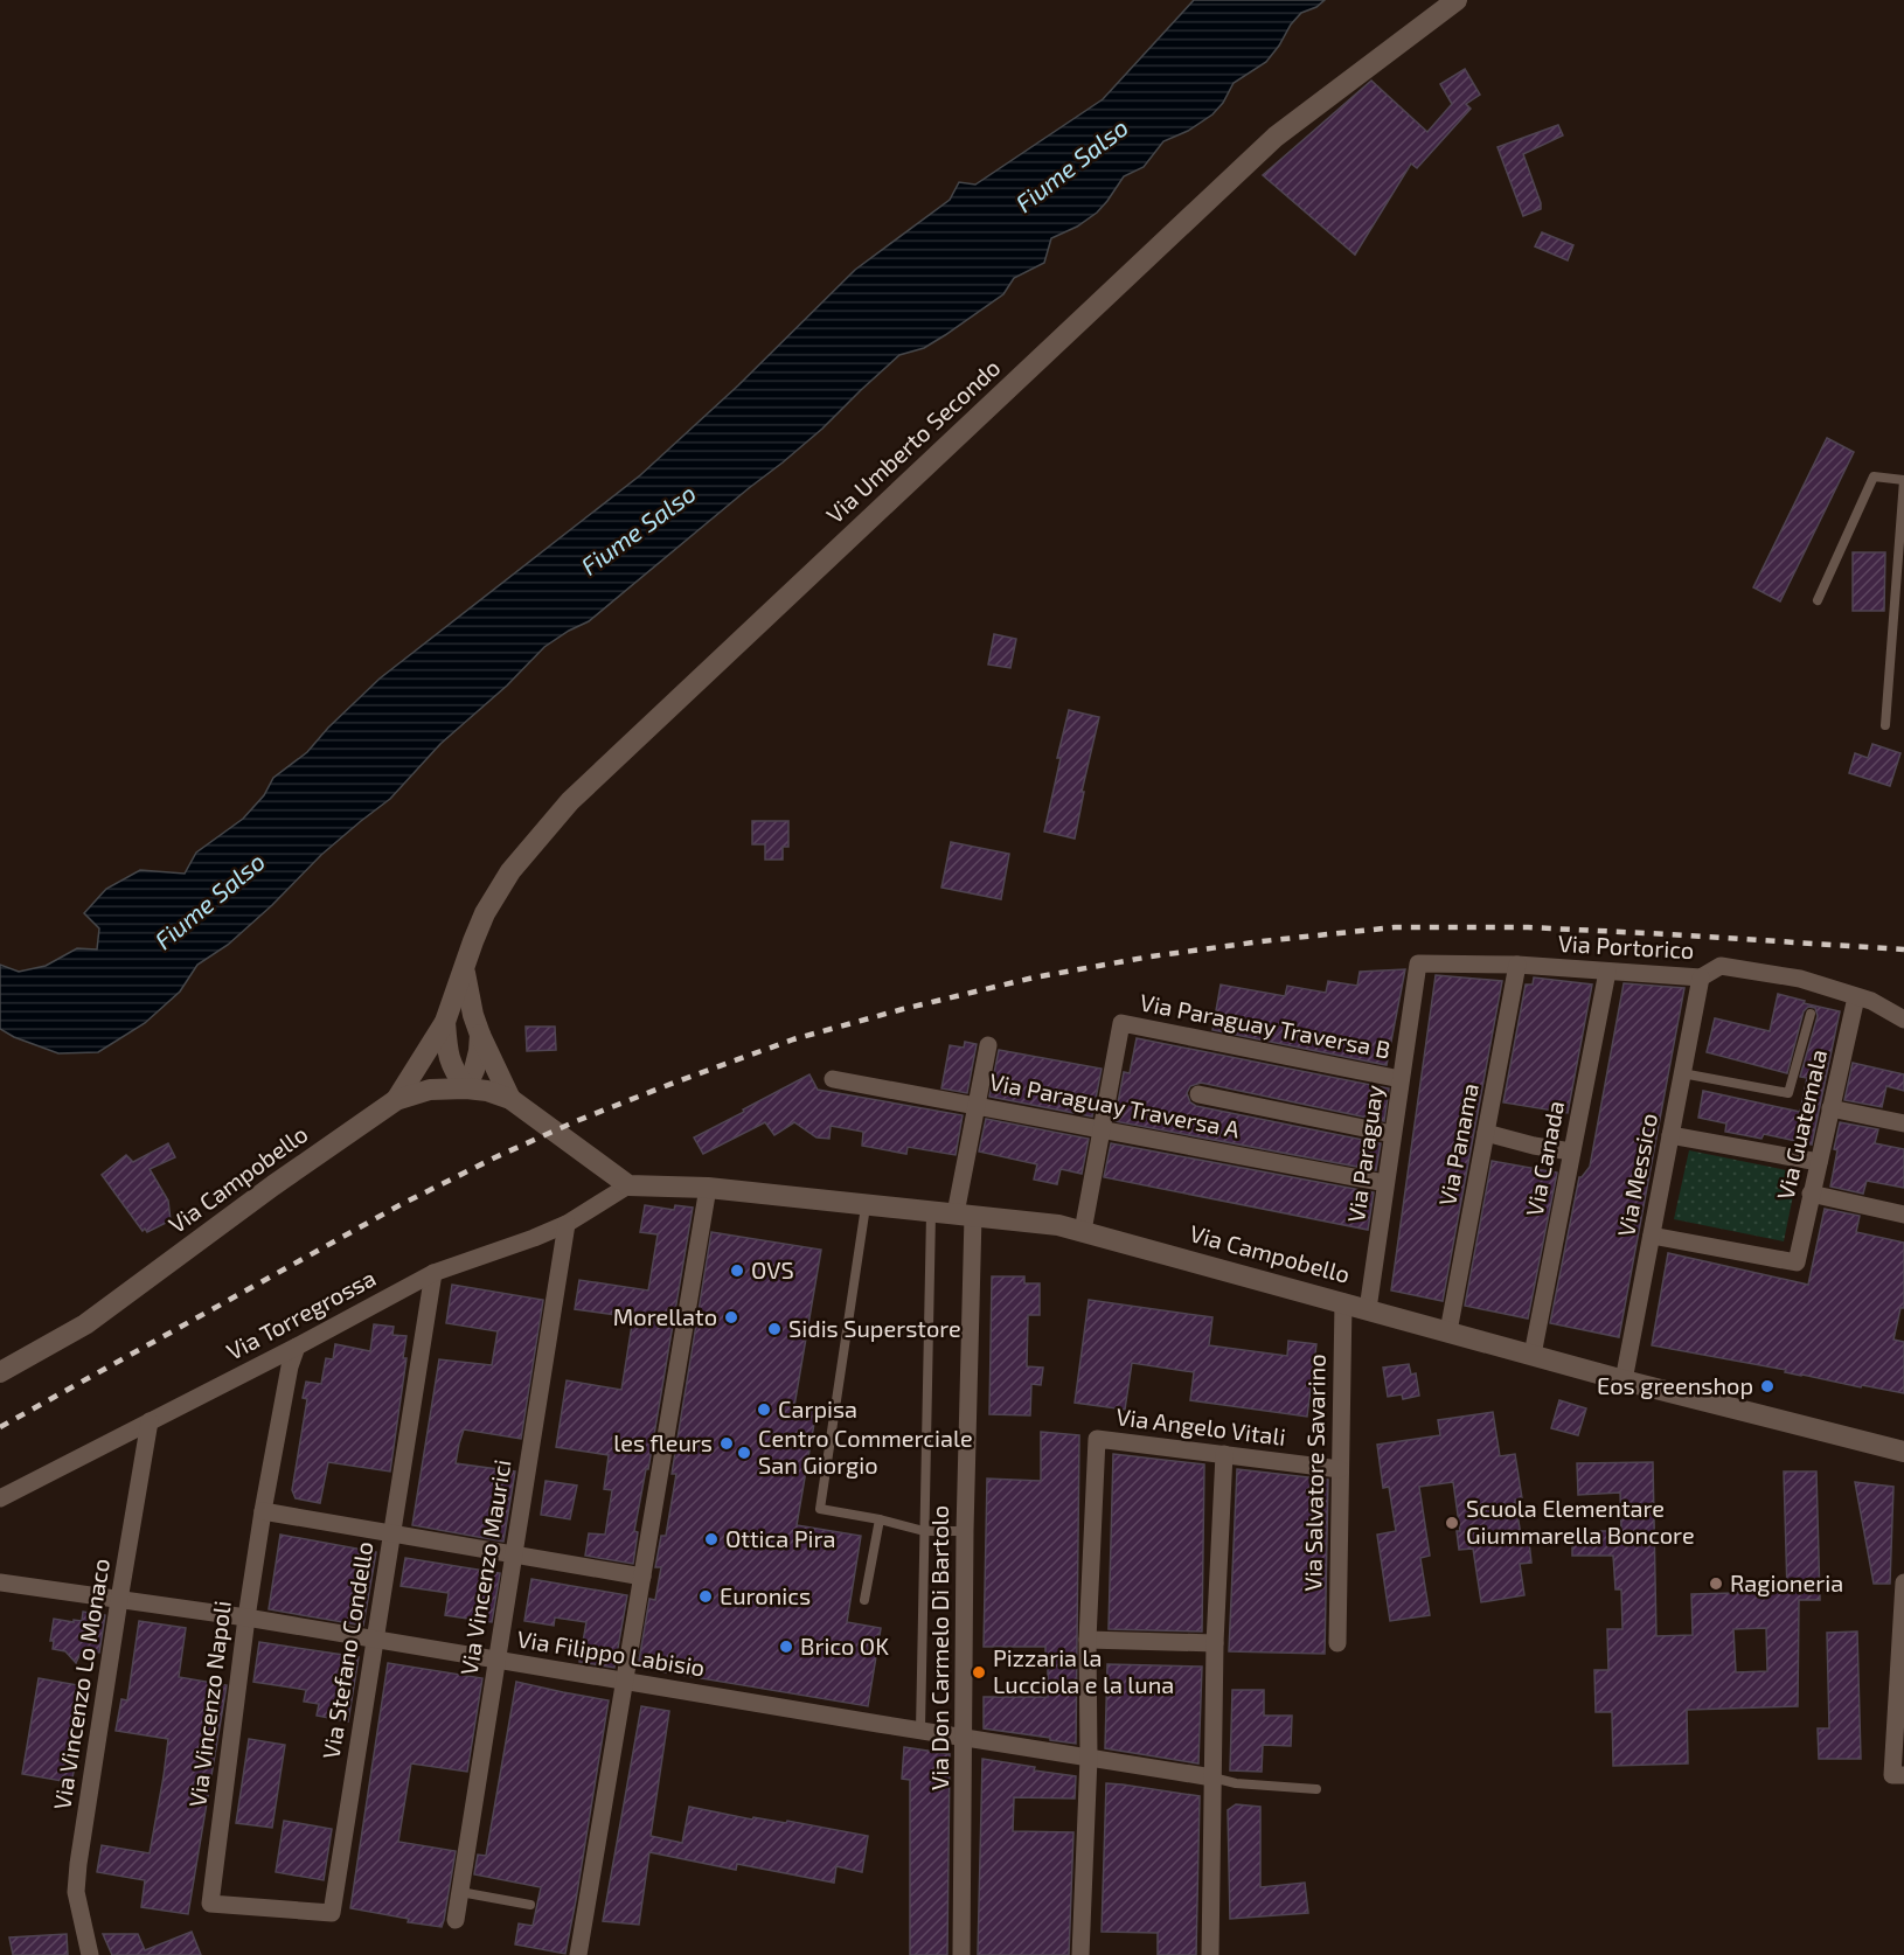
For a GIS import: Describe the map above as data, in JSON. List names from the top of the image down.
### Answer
{
  "streets": {
    "main road": ["Via Umberto Secondo", "Via Campobello"],
    "street": [
      "Via Portorico",
      "Via Paraguay Traversa B",
      "Via Paraguay Traversa A",
      "Via Guatemala",
      "Via Panama",
      "Via Paraguay",
      "Via Canada",
      "Via Messico",
      "Via Torregrossa",
      "Via Angelo Vitali",
      "Via Salvatore Savarino",
      "Via Vincenzo Maurici",
      "Via Don Carmelo Di Bartolo",
      "Via Stefano Condello",
      "Via Filippo Labisio",
      "Via Vincenzo Lo Monaco",
      "Via Vincenzo Napoli"
    ]
  },
  "crossings": [
    ["Via Portorico", "Via Guatemala"],
    ["Via Portorico", "Via Panama"],
    ["Via Portorico", "Via Paraguay"],
    ["Via Portorico", "Via Canada"],
    ["Via Portorico", "Via Messico"],
    ["Via Paraguay Traversa B", "Via Paraguay Traversa A"],
    ["Via Paraguay Traversa B", "Via Paraguay"],
    ["Via Paraguay Traversa B", "Via Campobello"],
    ["Via Paraguay Traversa A", "Via Paraguay"],
    ["Via Paraguay Traversa A", "Via Don Carmelo Di Bartolo"],
    ["Via Guatemala", "Via Messico"],
    ["Via Panama", "Via Campobello"],
    ["Via Paraguay", "Via Campobello"],
    ["Via Canada", "Via Campobello"],
    ["Via Messico", "Via Campobello"],
    ["Via Campobello", "Via Torregrossa"],
    ["Via Campobello", "Via Salvatore Savarino"],
    ["Via Campobello", "Via Don Carmelo Di Bartolo"],
    ["Via Torregrossa", "Via Vincenzo Maurici"],
    ["Via Torregrossa", "Via Stefano Condello"],
    ["Via Torregrossa", "Via Vincenzo Lo Monaco"],
    ["Via Torregrossa", "Via Vincenzo Napoli"],
    ["Via Angelo Vitali", "Via Salvatore Savarino"],
    ["Via Vincenzo Maurici", "Via Filippo Labisio"],
    ["Via Don Carmelo Di Bartolo", "Via Filippo Labisio"],
    ["Via Stefano Condello", "Via Filippo Labisio"],
    ["Via Stefano Condello", "Via Vincenzo Napoli"],
    ["Via Filippo Labisio", "Via Vincenzo Lo Monaco"],
    ["Via Filippo Labisio", "Via Vincenzo Napoli"]
  ],
  "water": ["Fiume Salso"],
  "places": [
    "OVS",
    "Morellato",
    "Sidis Superstore",
    "Eos greenshop",
    "Carpisa",
    "les fleurs",
    "Centro Commerciale San Giorgio",
    "Scuola Elementare Giummarella Boncore",
    "Ottica Pira",
    "Ragioneria",
    "Euronics",
    "Brico OK",
    "Pizzaria la Lucciola e la luna"
  ]
}
